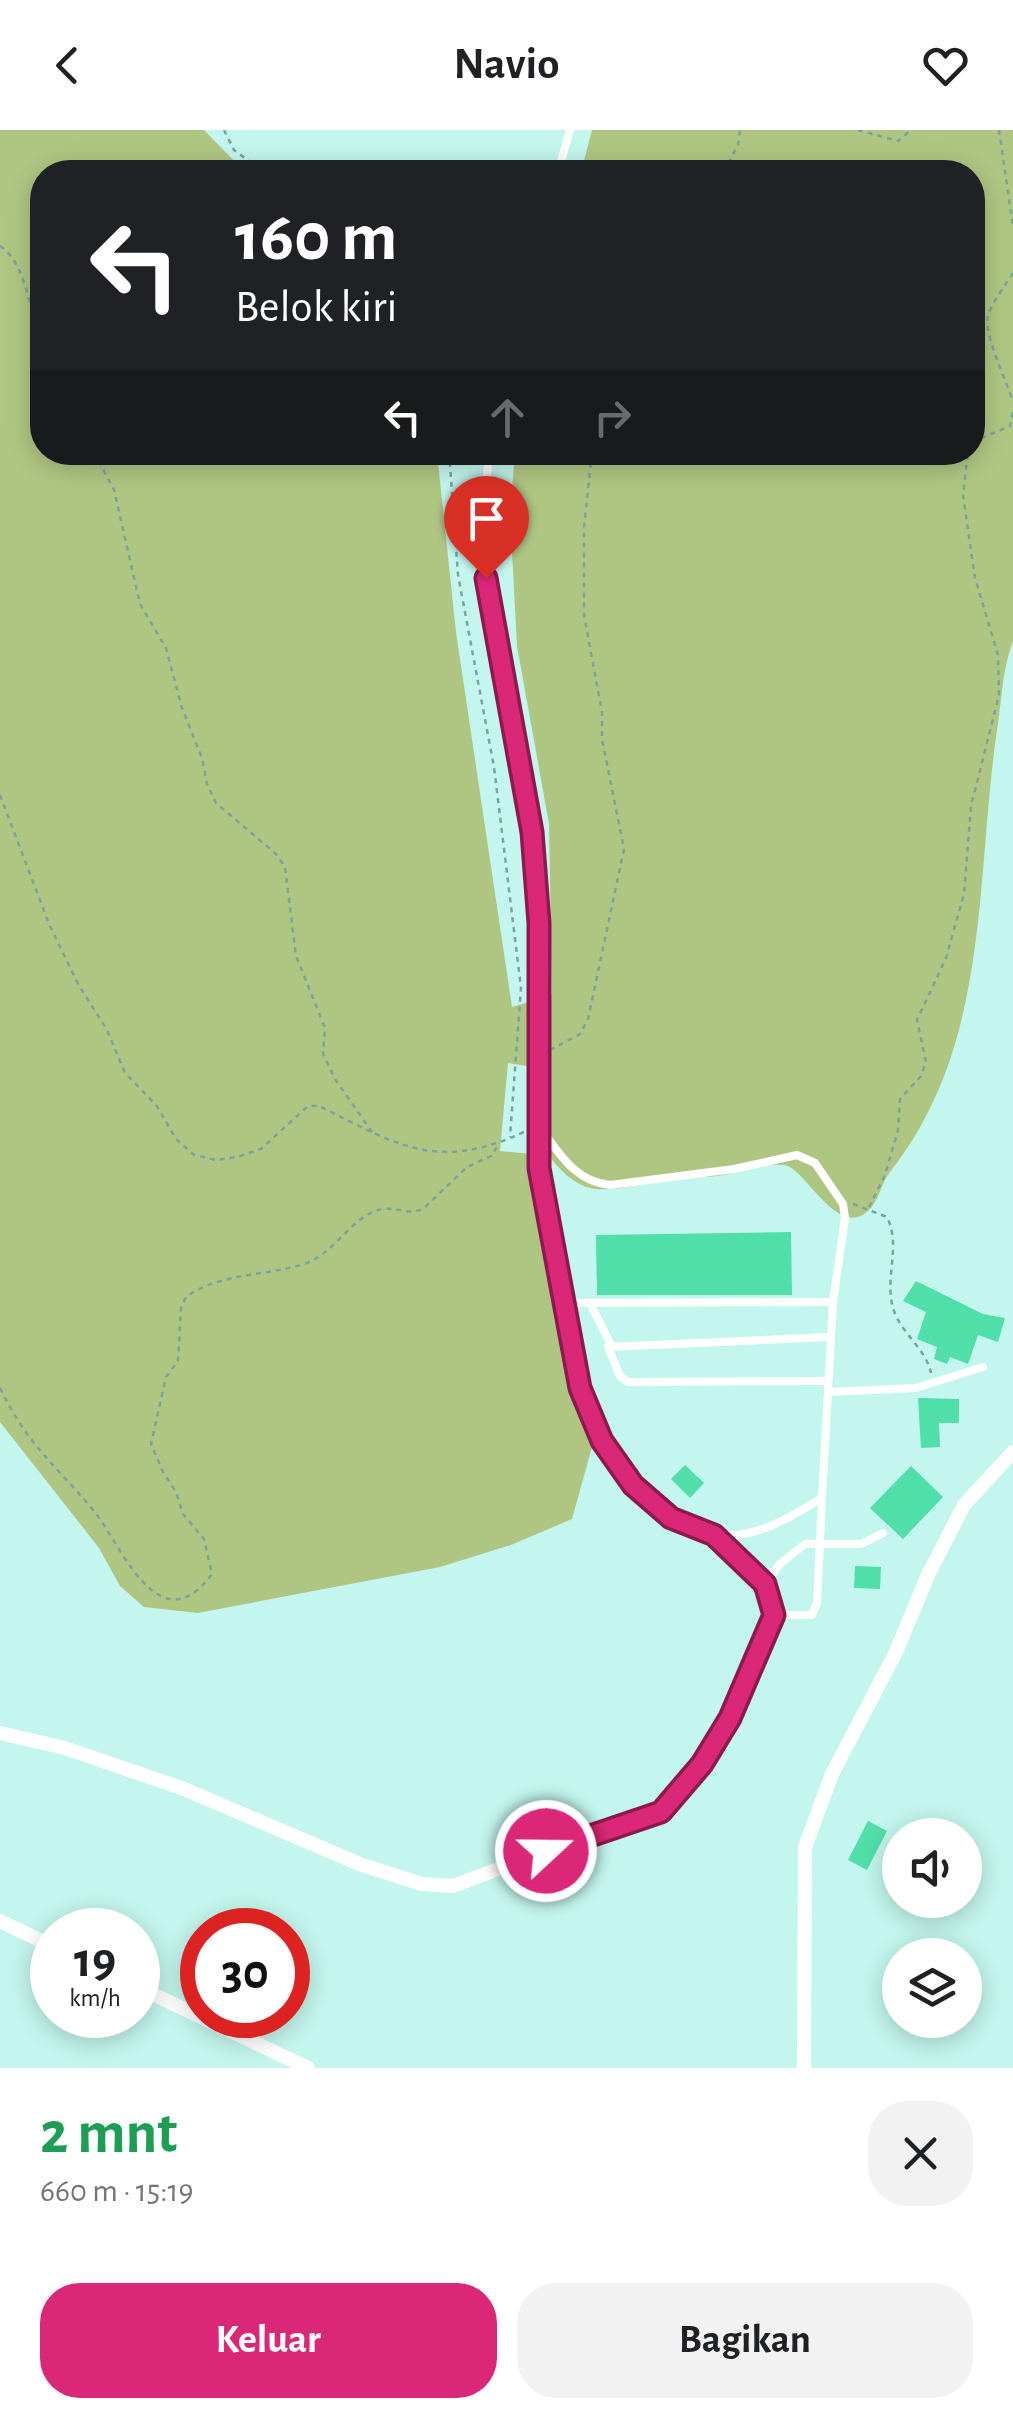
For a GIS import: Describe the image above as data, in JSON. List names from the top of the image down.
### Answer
{
  "page": {
    "header": "Navio",
    "turn": ["160 m", "Belok kiri"],
    "speed": "19 km/h",
    "limit": "30",
    "heading": ["2 mnt", "660 m · 15:19"],
    "buttons": ["Keluar", "Bagikan"]
  }
}
